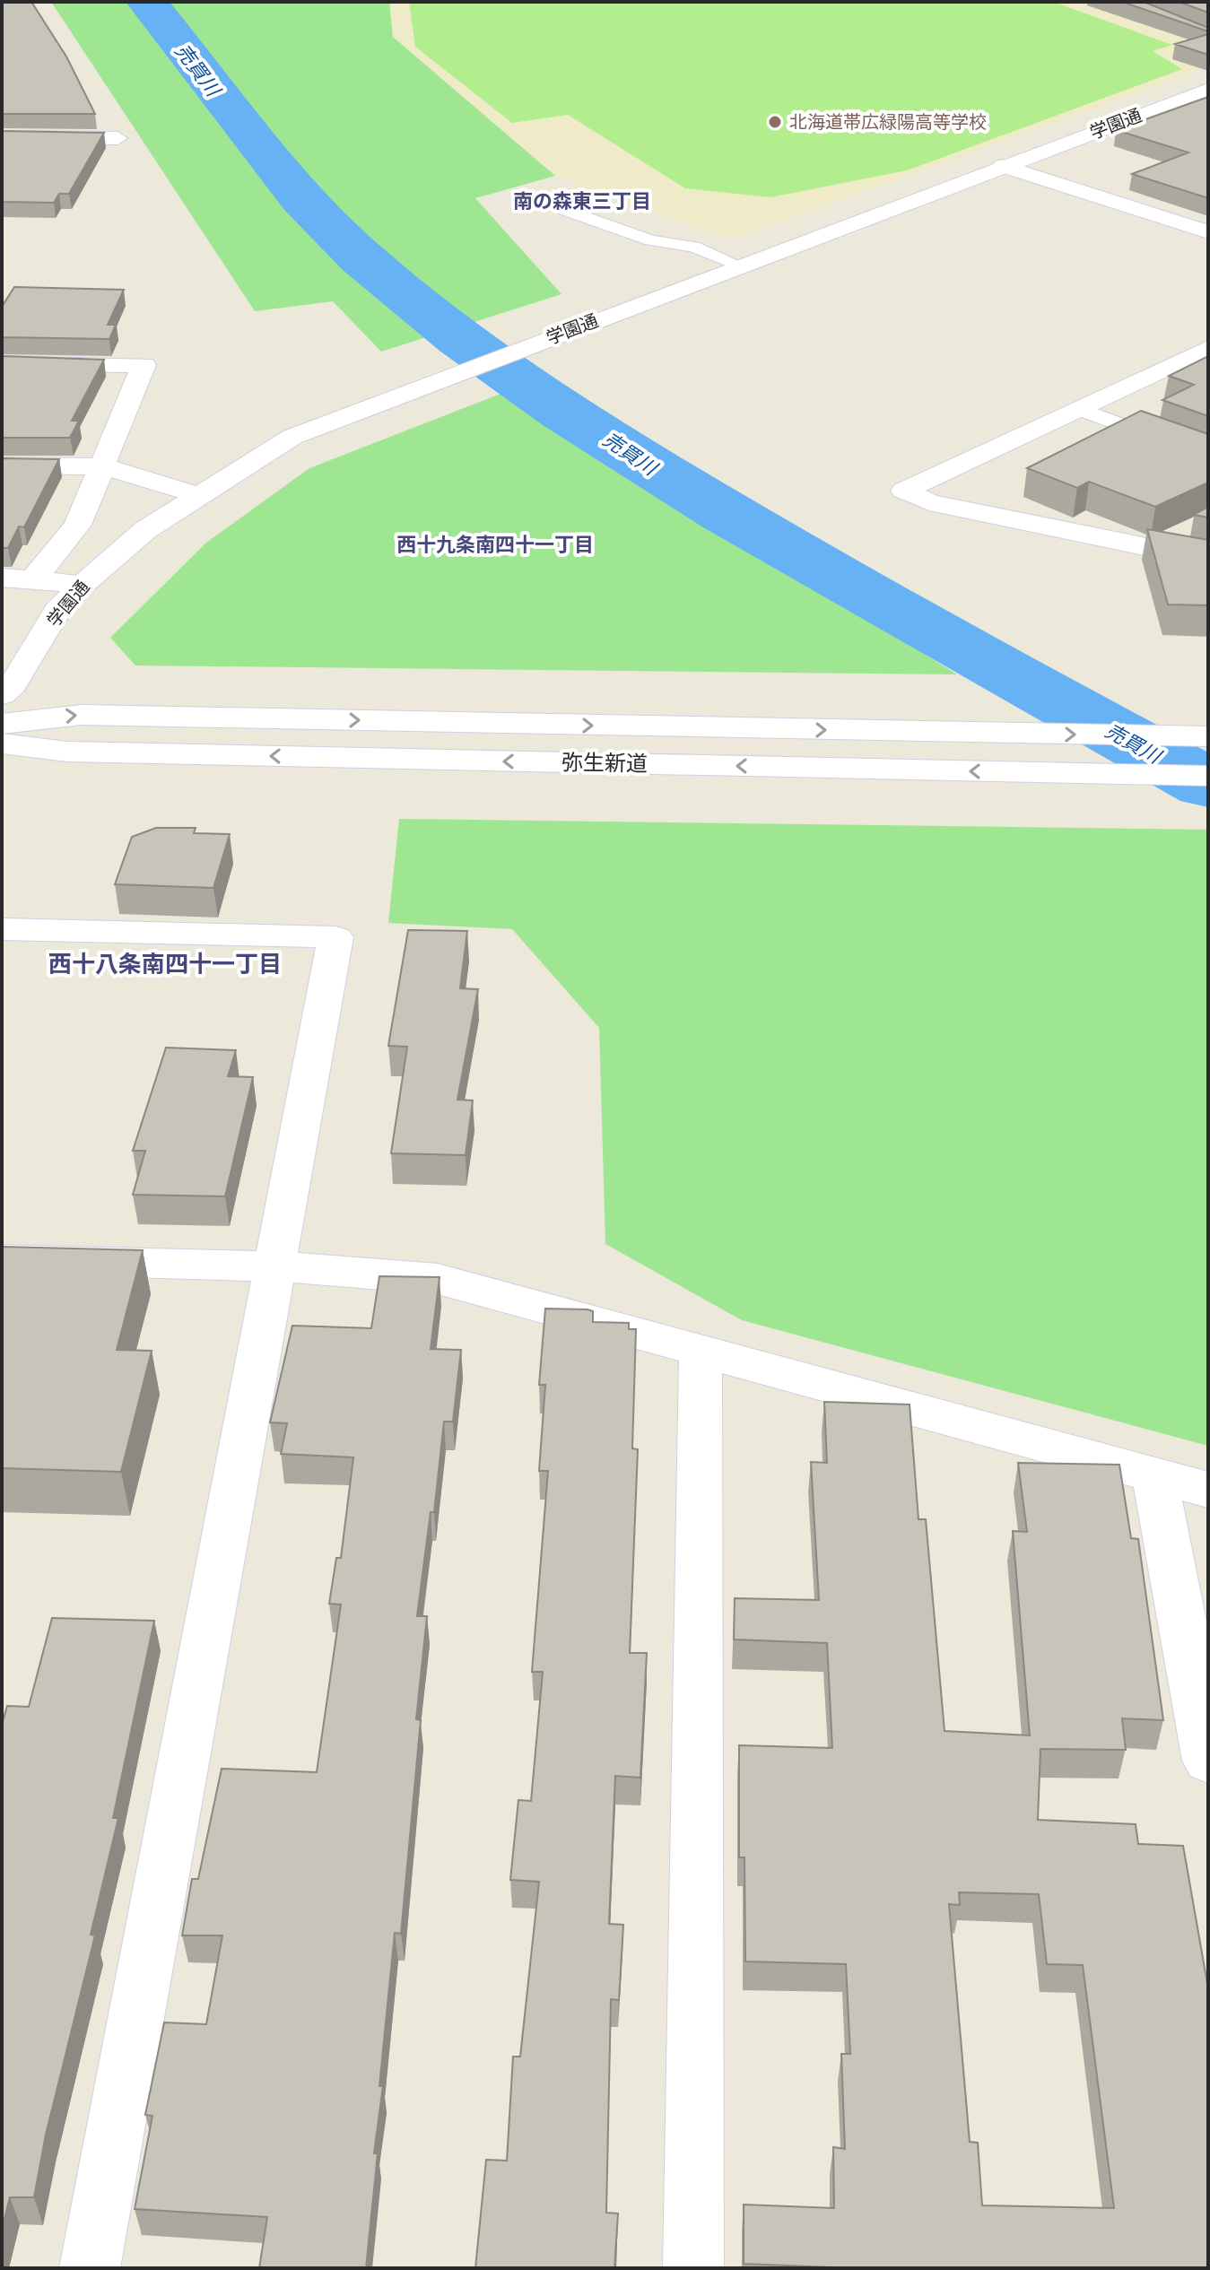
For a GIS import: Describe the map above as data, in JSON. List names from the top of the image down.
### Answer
{
  "streets": {
    "street": ["学園通", "弥生新道"]
  },
  "crossings": [
    ["学園通", "弥生新道"]
  ],
  "districts": ["南の森東三丁目", "西十九条南四十一丁目", "西十八条南四十一丁目"],
  "water": ["売買川"],
  "places": ["北海道帯広緑陽高等学校"]
}
